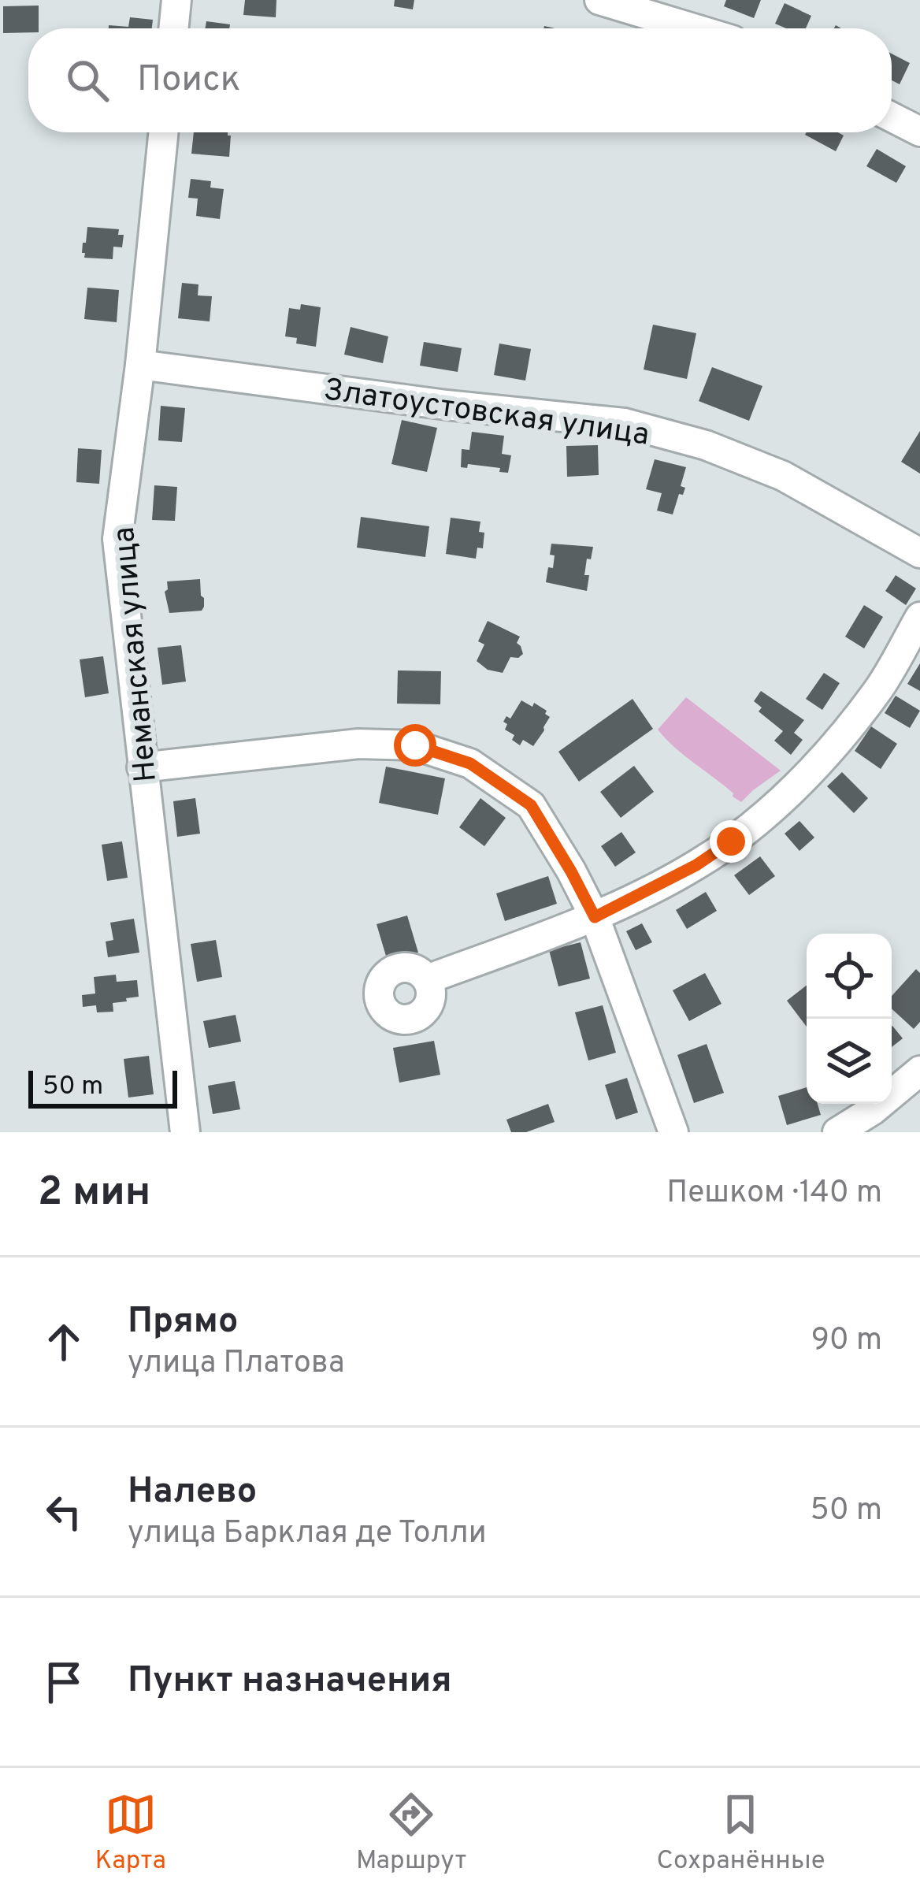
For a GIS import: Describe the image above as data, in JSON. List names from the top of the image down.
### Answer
{
  "streets": {
    "street": ["Златоустовская улица", "Неманская улица"]
  },
  "crossings": [
    ["Златоустовская улица", "Неманская улица"]
  ],
  "scale_bar": "50 m",
  "page": {
    "search": "Поиск",
    "scale": "50 m",
    "heading": ["2 мин", "Пешком · 140 m"],
    "list": [
      ["Прямо", "улица Платова", "90 m"],
      ["Налево", "улица Барклая де Толли", "50 m"],
      "Пункт назначения"
    ],
    "nav": ["Карта", "Маршрут", "Сохранённые"]
  }
}
